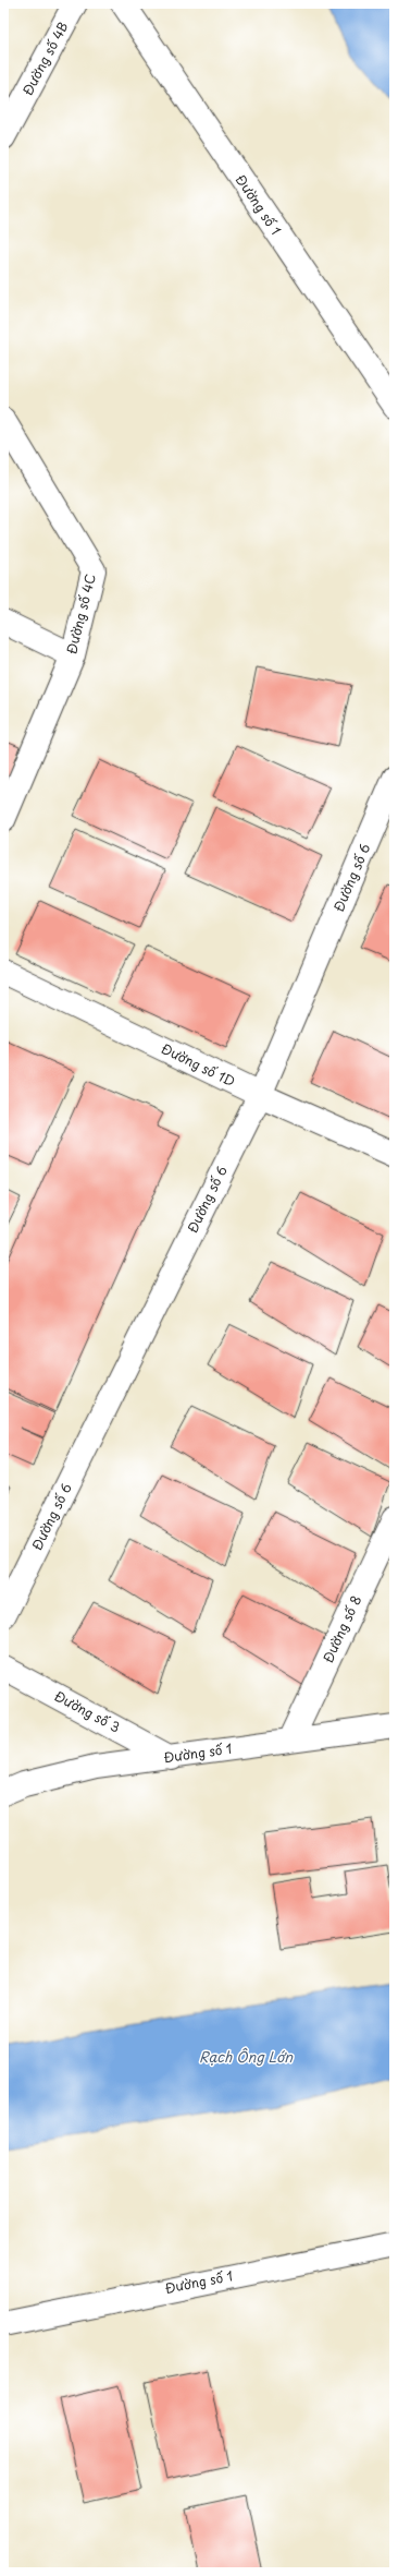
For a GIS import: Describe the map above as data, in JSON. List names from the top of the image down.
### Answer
{
  "streets": {
    "street": [
      "Đường số 4B",
      "Đường số 1",
      "Đường số 4C",
      "Đường số 6",
      "Đường số 1D",
      "Đường số 8",
      "Đường số 3"
    ]
  },
  "crossings": [
    ["Đường số 1", "Đường số 8"],
    ["Đường số 1", "Đường số 3"],
    ["Đường số 6", "Đường số 1D"]
  ],
  "water": ["Rạch Ông Lớn"]
}
